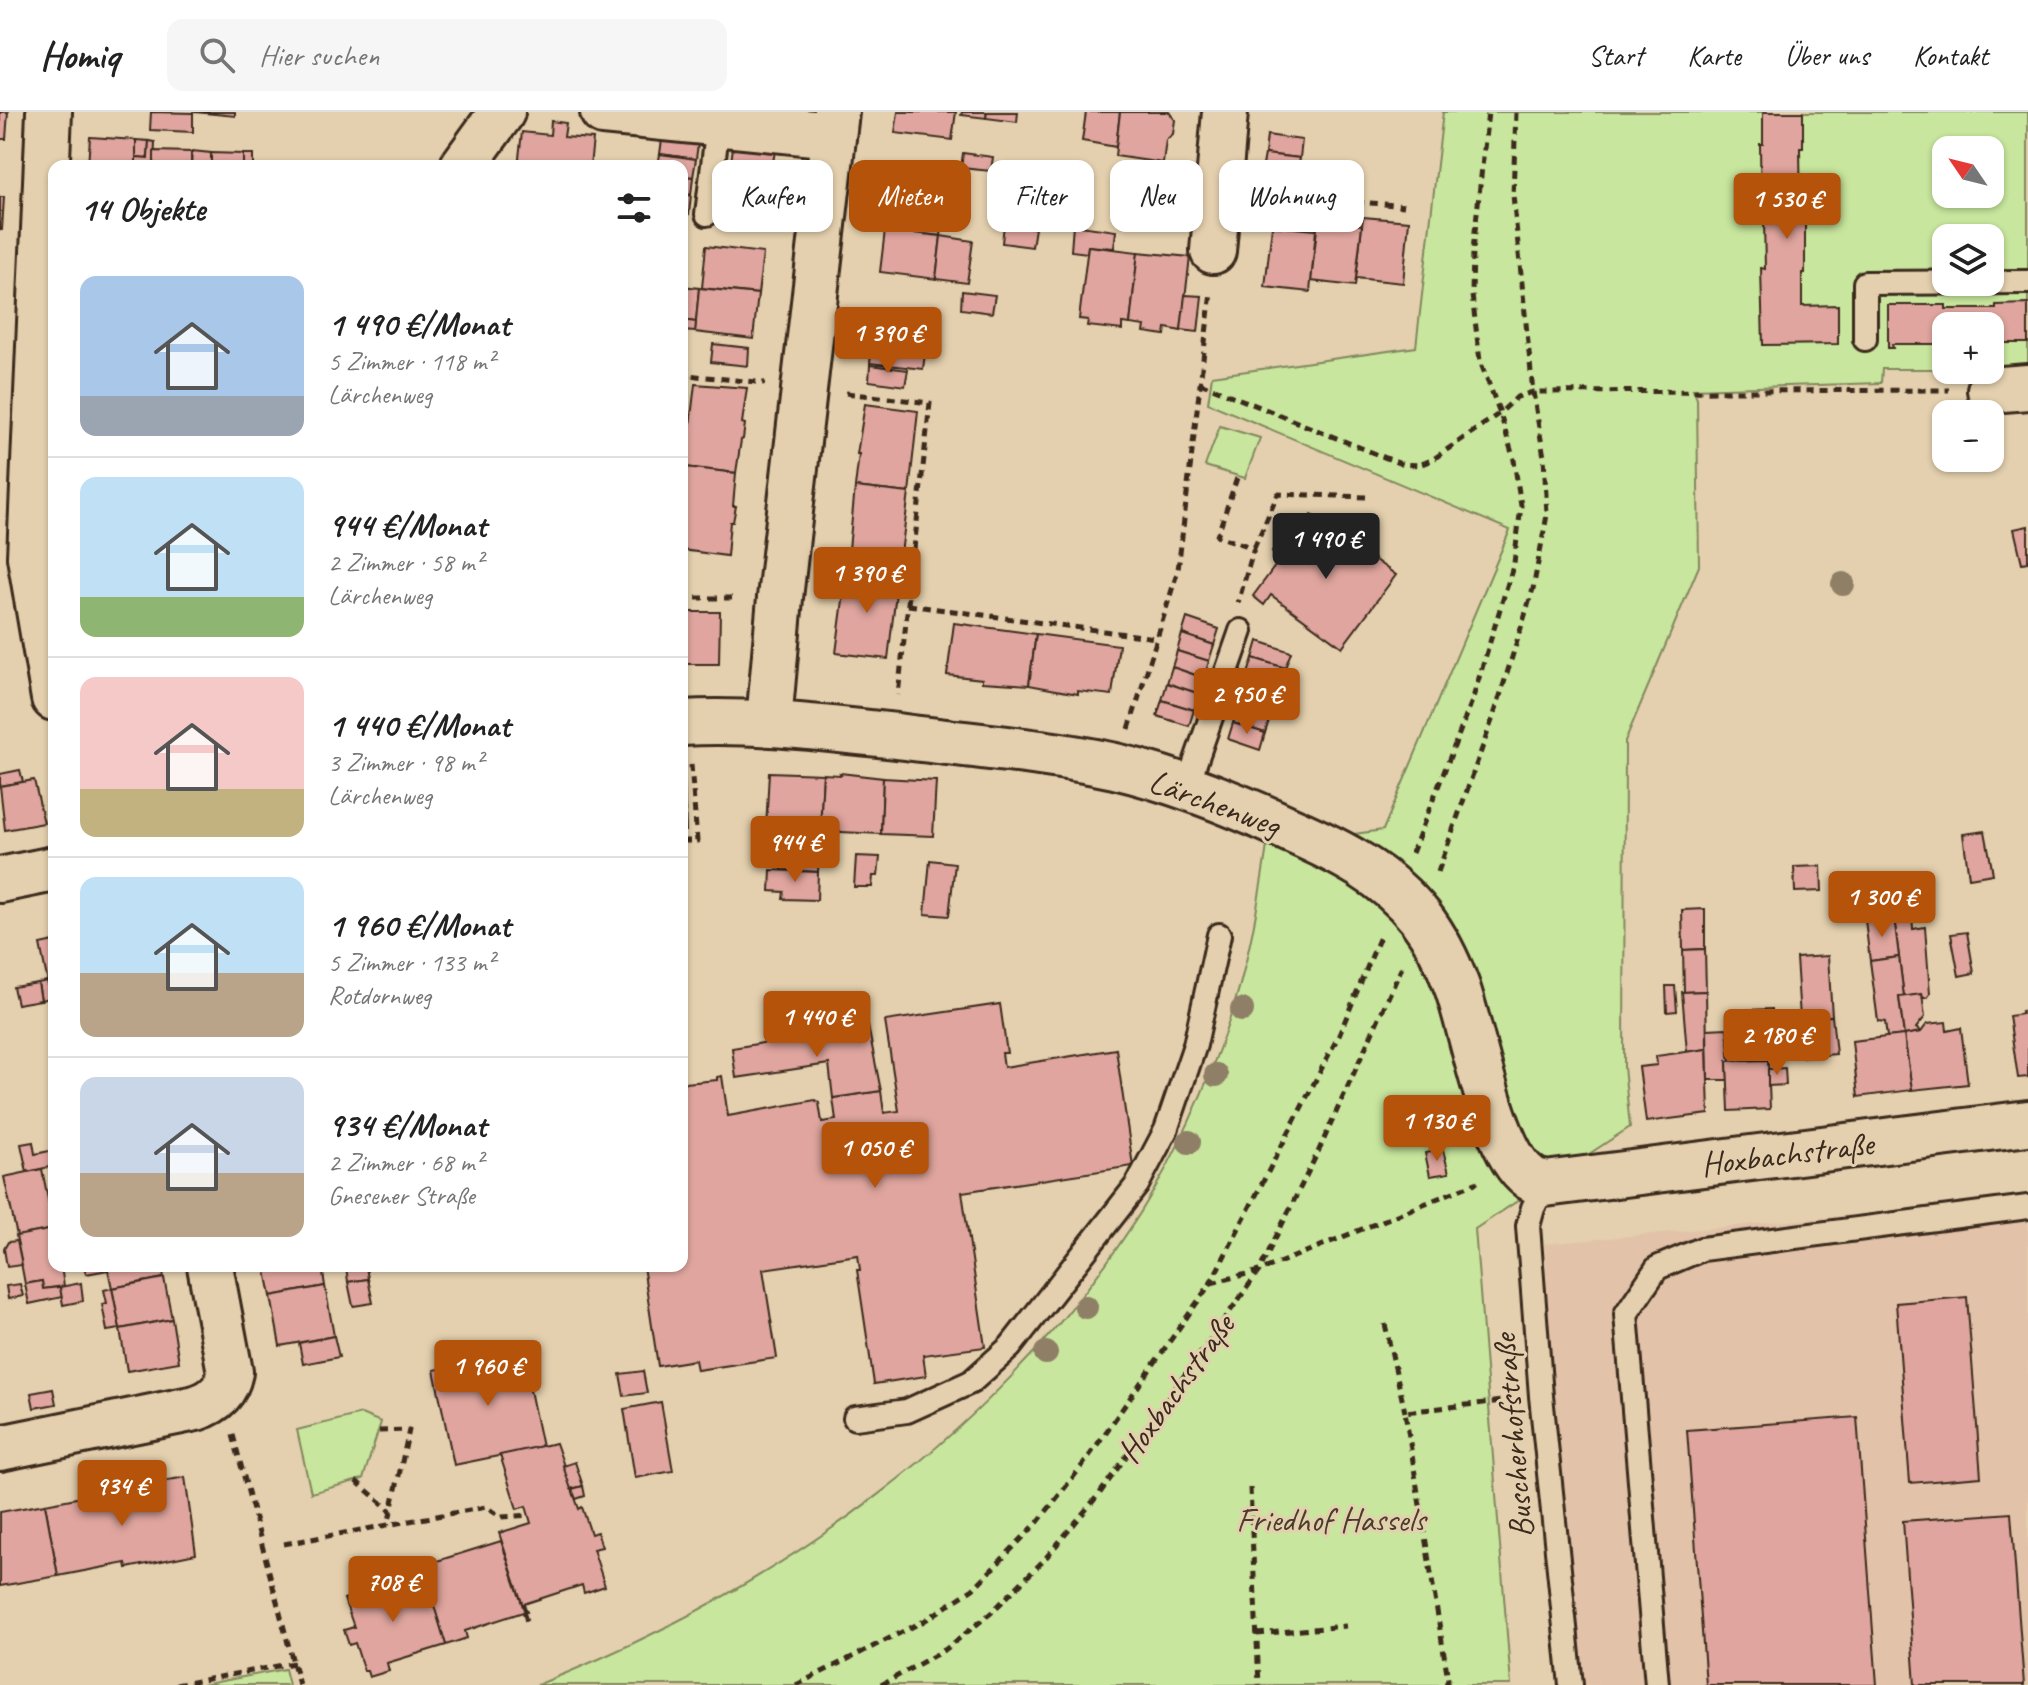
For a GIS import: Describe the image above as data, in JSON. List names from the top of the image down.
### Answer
{
  "streets": {
    "street": ["Lärchenweg", "Hoxbachstraße"],
    "lane": ["Buscherhofstraße"]
  },
  "crossings": [
    ["Lärchenweg", "Hoxbachstraße"],
    ["Lärchenweg", "Buscherhofstraße"],
    ["Hoxbachstraße", "Buscherhofstraße"]
  ],
  "parks": ["Friedhof Hassels"],
  "north": "top left",
  "page": {
    "header": "Homiq",
    "search": "Hier suchen",
    "nav": [
      "Start",
      "Karte",
      "Über uns",
      "Kontakt"
    ],
    "map_buttons": ["+", "−"],
    "chip": [
      "Kaufen",
      "Mieten",
      "Filter",
      "Neu",
      "Wohnung"
    ],
    "heading": "14 Objekte",
    "price": [
      "1 530 €",
      "1 390 €",
      "1 490 €",
      "1 390 €",
      "2 950 €",
      "944 €",
      "1 300 €",
      "1 440 €",
      "2 180 €",
      "1 130 €",
      "1 050 €",
      "1 960 €",
      "934 €",
      "708 €"
    ],
    "list": [
      {
        "name": "1 490 €/Monat",
        "note": "5 Zimmer · 118 m² · Lärchenweg"
      },
      {
        "name": "944 €/Monat",
        "note": "2 Zimmer · 58 m² · Lärchenweg"
      },
      {
        "name": "1 440 €/Monat",
        "note": "3 Zimmer · 98 m² · Lärchenweg"
      },
      {
        "name": "1 960 €/Monat",
        "note": "5 Zimmer · 133 m² · Rotdornweg"
      },
      {
        "name": "934 €/Monat",
        "note": "2 Zimmer · 68 m² · Gnesener Straße"
      }
    ]
  }
}
